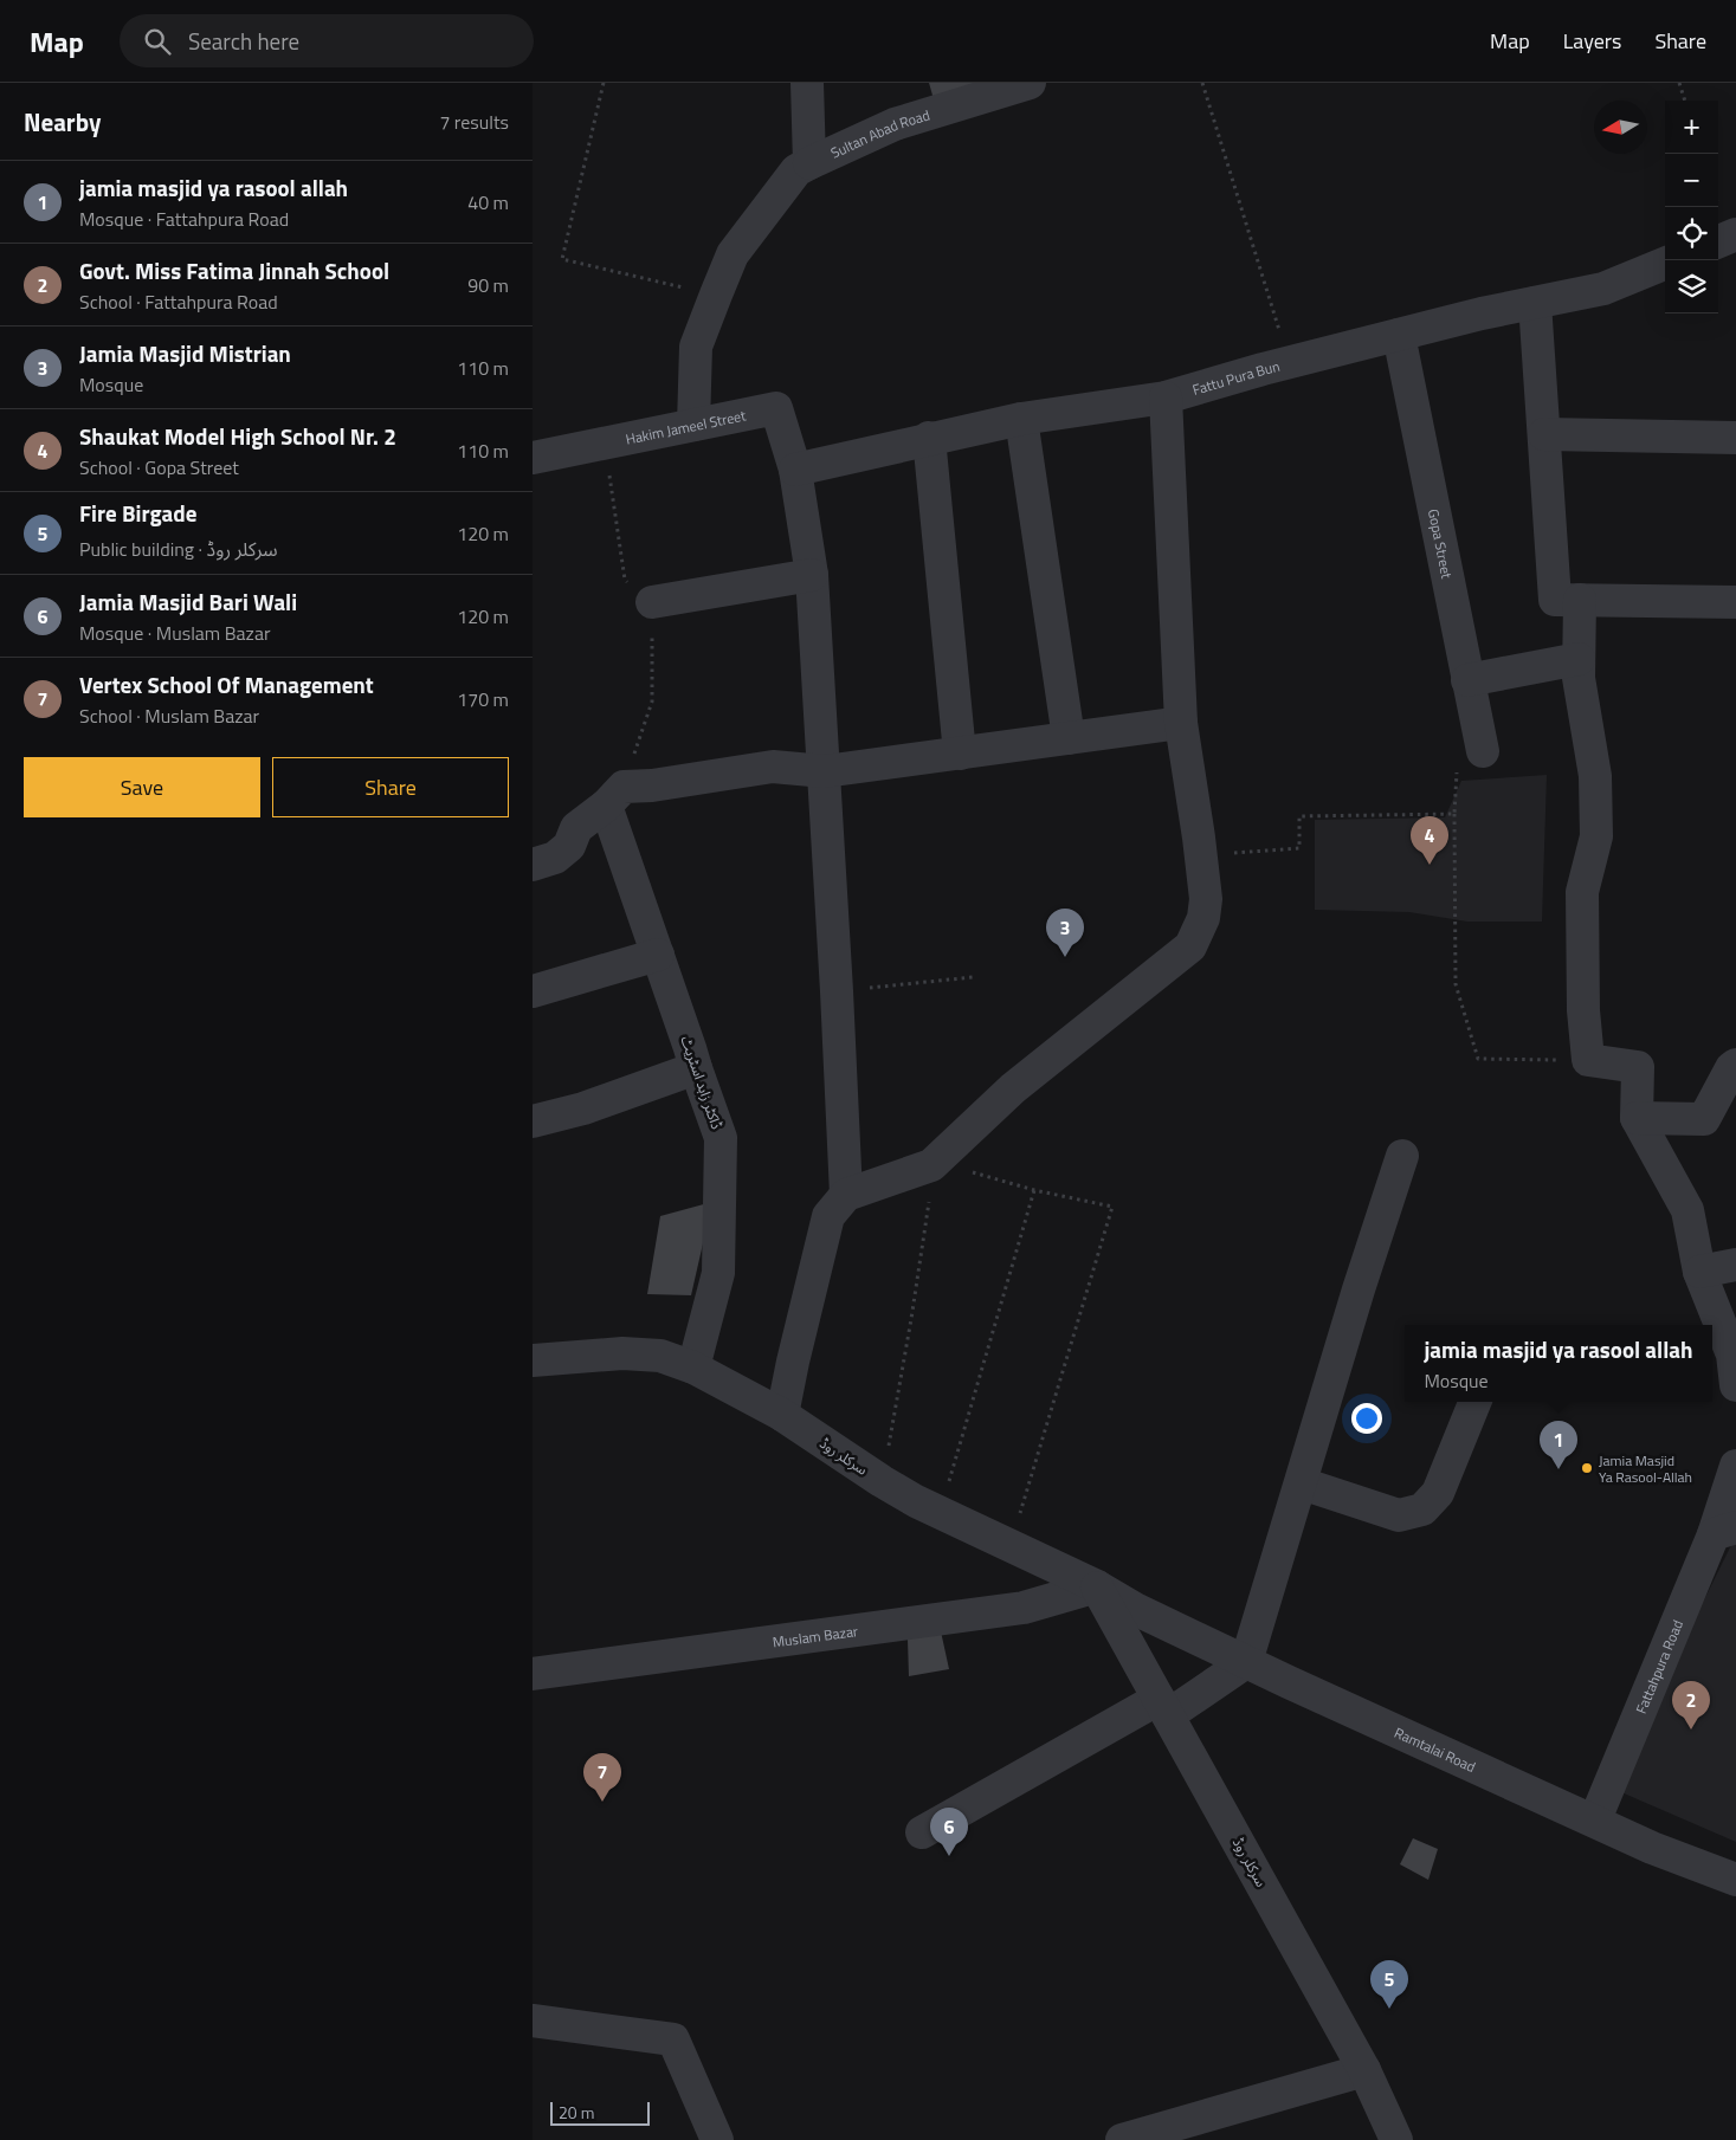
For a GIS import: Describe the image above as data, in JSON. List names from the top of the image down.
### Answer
{
  "streets": {
    "street": [
      "Sultan Abad Road",
      "Fattu Pura Bun",
      "Hakim Jameel Street",
      "Gopa Street",
      "ڈاکٹر زاہد اسٹریٹ",
      "سرکلر روڈ",
      "Muslam Bazar",
      "Fattahpura Road",
      "Ramtalai Road"
    ]
  },
  "crossings": [
    ["Fattu Pura Bun", "Hakim Jameel Street"],
    ["Fattu Pura Bun", "Gopa Street"],
    ["ڈاکٹر زاہد اسٹریٹ", "سرکلر روڈ"],
    ["سرکلر روڈ", "Muslam Bazar"],
    ["سرکلر روڈ", "Ramtalai Road"],
    ["Fattahpura Road", "Ramtalai Road"]
  ],
  "places": ["Jamia Masjid Ya Rasool-Allah"],
  "scale_bar": "20 m",
  "north": "left",
  "page": {
    "header": "Map",
    "search": "Search here",
    "nav": ["Map", "Layers", "Share"],
    "heading": ["Nearby", "7 results"],
    "map_buttons": ["+", "−"],
    "list": [
      {
        "mark": "1",
        "name": "jamia masjid ya rasool allah",
        "note": "Mosque · Fattahpura Road",
        "value": "40 m"
      },
      {
        "mark": "2",
        "name": "Govt. Miss Fatima Jinnah School",
        "note": "School · Fattahpura Road",
        "value": "90 m"
      },
      {
        "mark": "3",
        "name": "Jamia Masjid Mistrian",
        "note": "Mosque",
        "value": "110 m"
      },
      {
        "mark": "4",
        "name": "Shaukat Model High School Nr. 2",
        "note": "School · Gopa Street",
        "value": "110 m"
      },
      {
        "mark": "5",
        "name": "Fire Birgade",
        "note": "Public building · سرکلر روڈ",
        "value": "120 m"
      },
      {
        "mark": "6",
        "name": "Jamia Masjid Bari Wali",
        "note": "Mosque · Muslam Bazar",
        "value": "120 m"
      },
      {
        "mark": "7",
        "name": "Vertex School Of Management",
        "note": "School · Muslam Bazar",
        "value": "170 m"
      }
    ],
    "buttons": ["Save", "Share"],
    "pins": [
      "4",
      "3",
      "1",
      "2",
      "7",
      "6",
      "5"
    ],
    "popup": ["jamia masjid ya rasool allah", "Mosque"],
    "scale": "20 m"
  }
}
